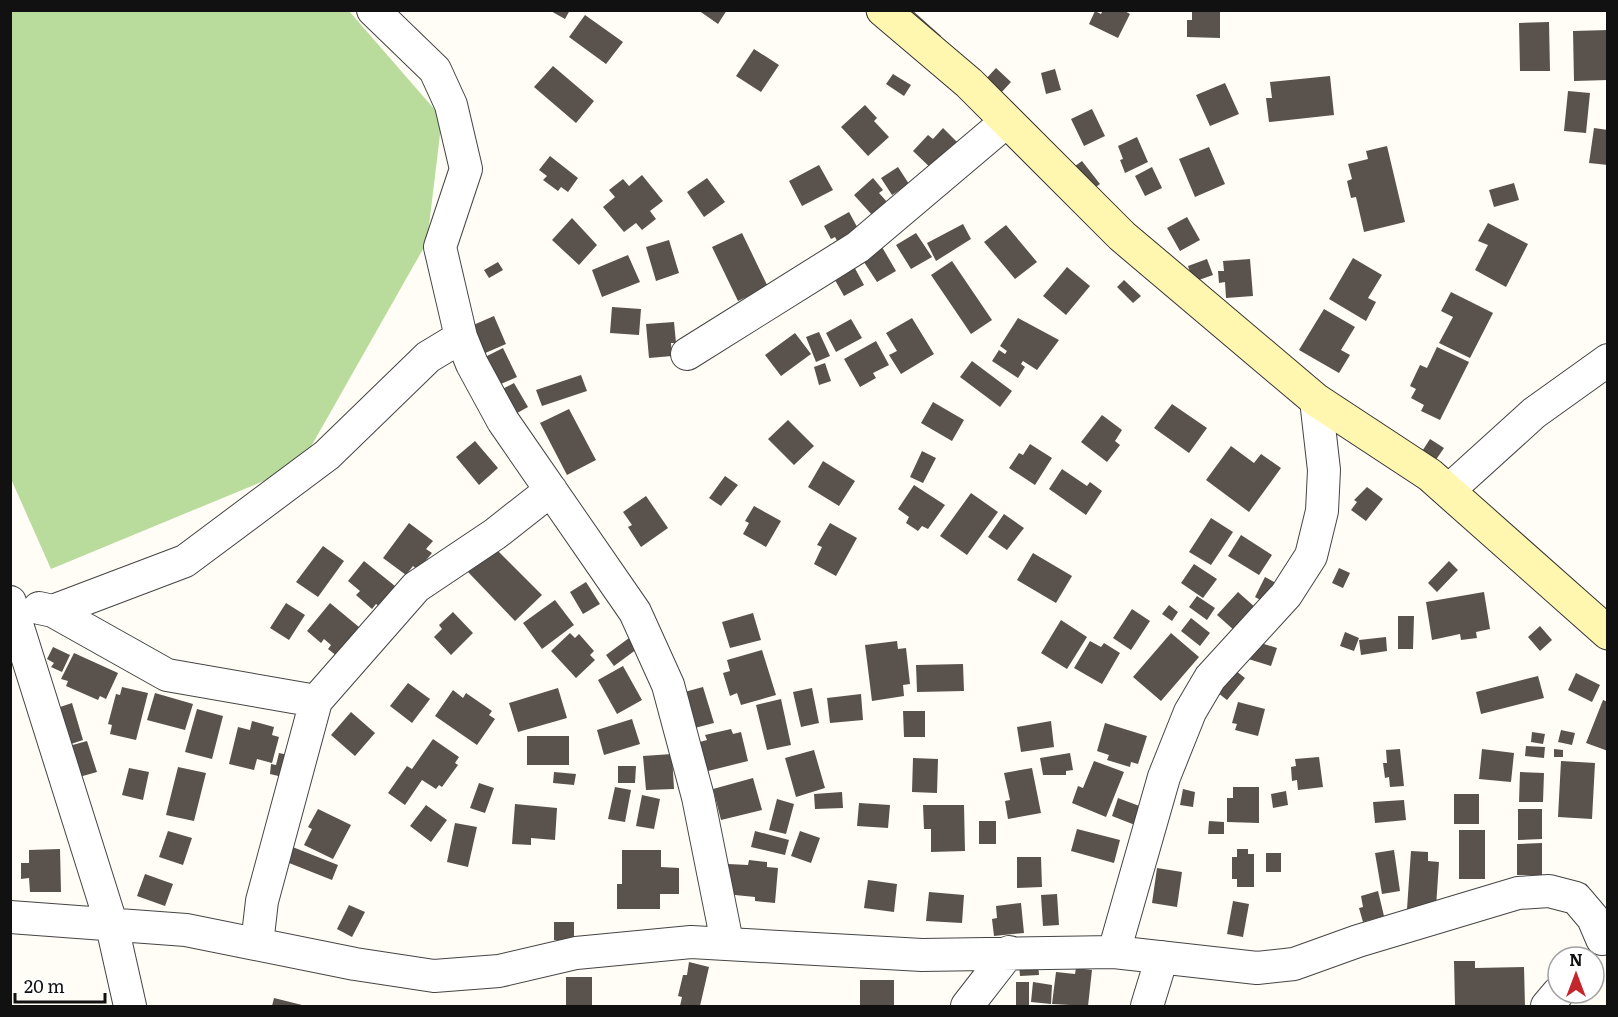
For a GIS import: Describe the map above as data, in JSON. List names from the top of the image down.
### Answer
{
  "scale_bar": "20 m",
  "north": "top"
}
